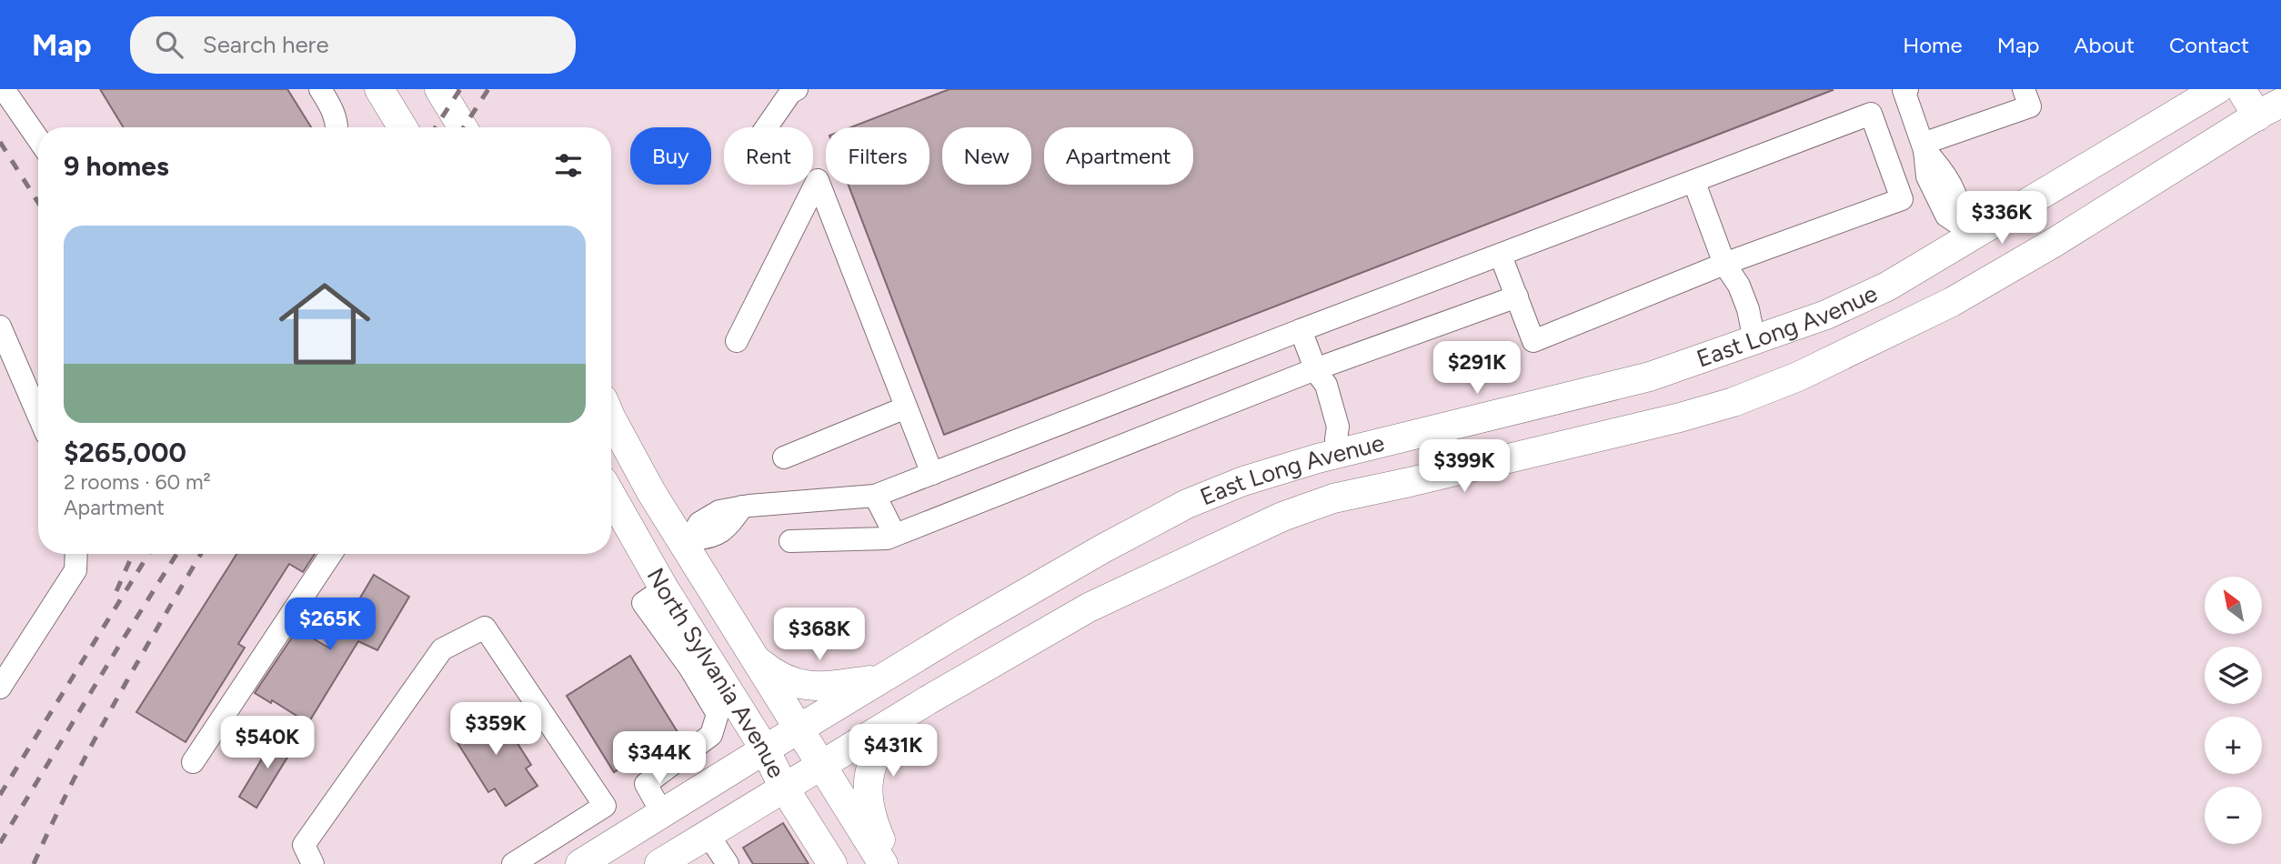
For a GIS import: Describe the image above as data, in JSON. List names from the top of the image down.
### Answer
{
  "streets": {
    "main road": ["East Long Avenue", "North Sylvania Avenue"]
  },
  "crossings": [
    ["East Long Avenue", "North Sylvania Avenue"]
  ],
  "north": "top left",
  "page": {
    "header": "Map",
    "search": "Search here",
    "nav": [
      "Home",
      "Map",
      "About",
      "Contact"
    ],
    "chip": [
      "Buy",
      "Rent",
      "Filters",
      "New",
      "Apartment"
    ],
    "heading": "9 homes",
    "price": [
      "$336K",
      "$291K",
      "$399K",
      "$265K",
      "$368K",
      "$359K",
      "$540K",
      "$431K",
      "$344K"
    ],
    "list": [
      {
        "name": "$265,000",
        "note": "2 rooms · 60 m² · Apartment"
      }
    ],
    "map_buttons": ["+", "−"]
  }
}
